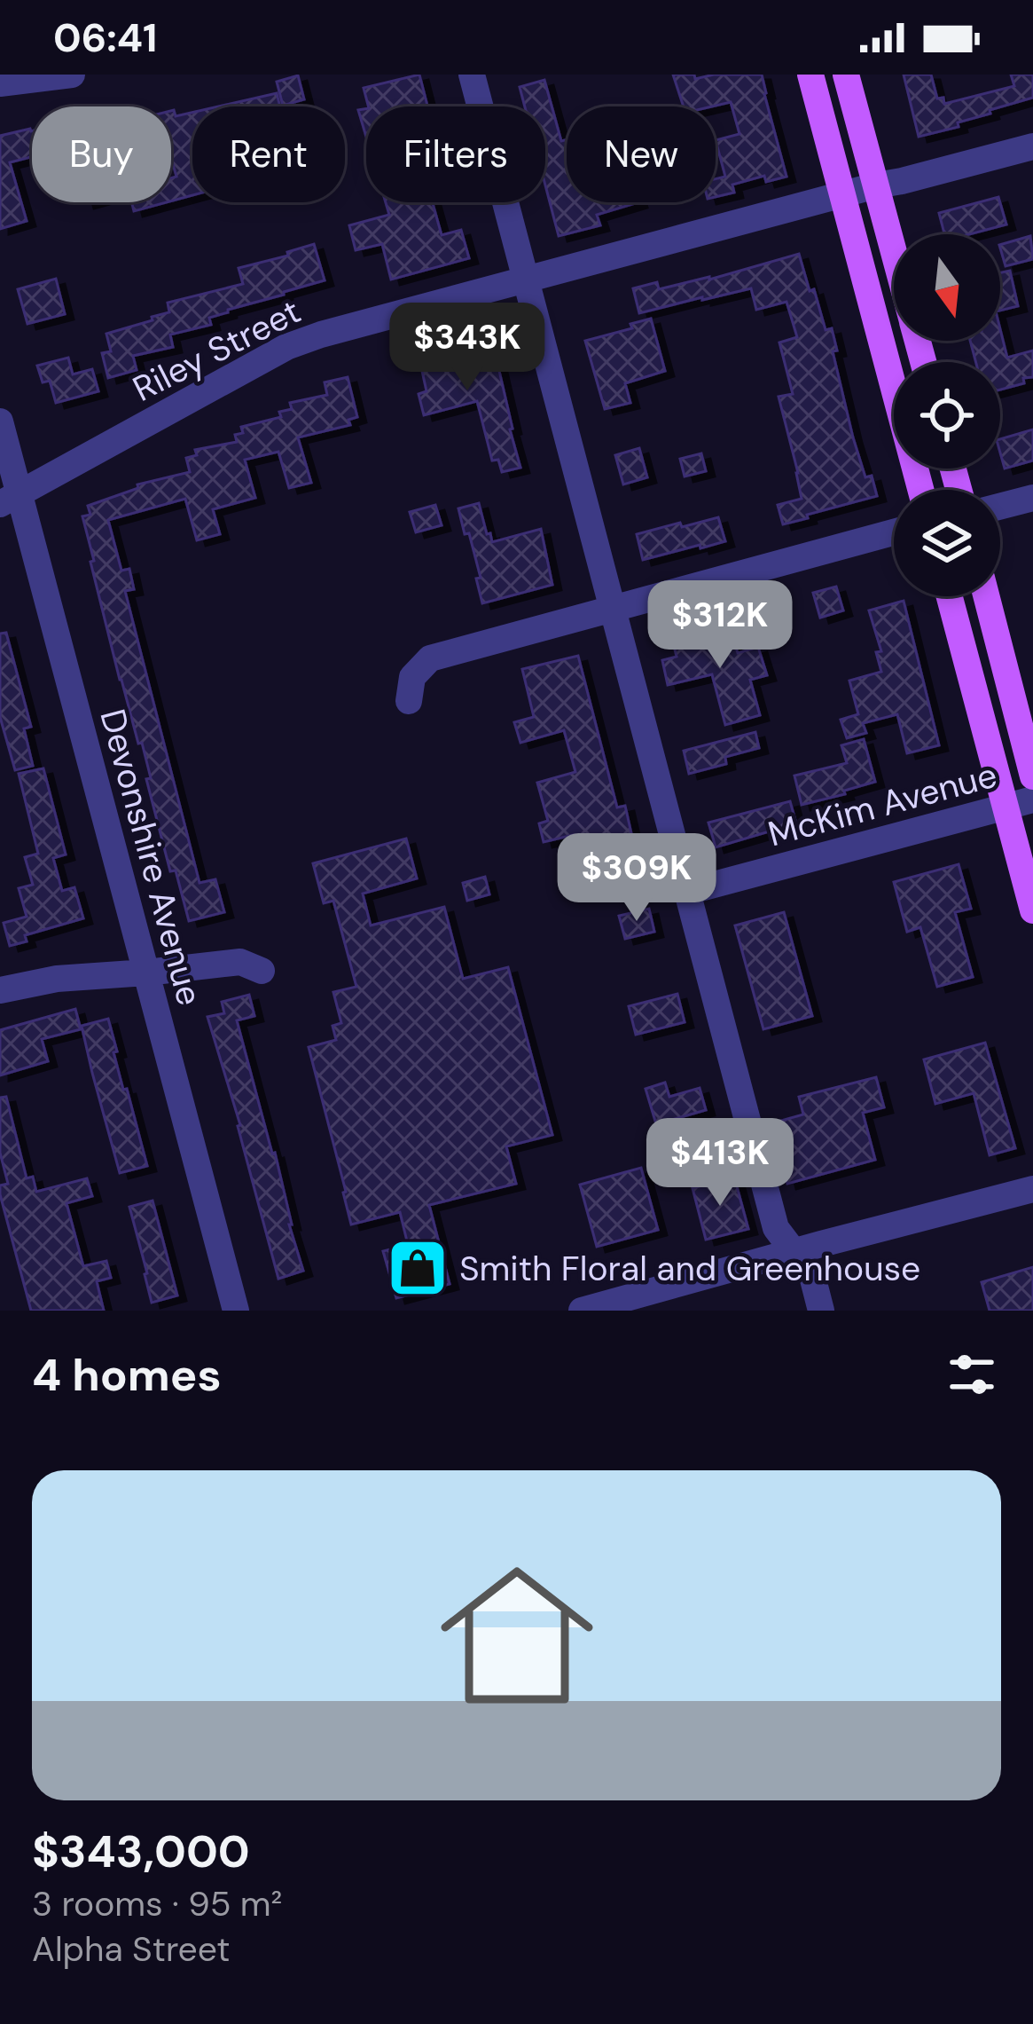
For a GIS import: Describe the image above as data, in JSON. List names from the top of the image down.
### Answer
{
  "streets": {
    "street": ["Riley Street", "McKim Avenue", "Devonshire Avenue"]
  },
  "crossings": [
    ["Riley Street", "Devonshire Avenue"]
  ],
  "places": {
    "shop": ["Smith Floral and Greenhouse"]
  },
  "north": "bottom",
  "page": {
    "status": "06:41",
    "chip": [
      "Buy",
      "Rent",
      "Filters",
      "New"
    ],
    "price": [
      "$343K",
      "$312K",
      "$309K",
      "$413K"
    ],
    "heading": "4 homes",
    "list": [
      {
        "name": "$343,000",
        "note": "3 rooms · 95 m² · Alpha Street"
      }
    ]
  }
}
